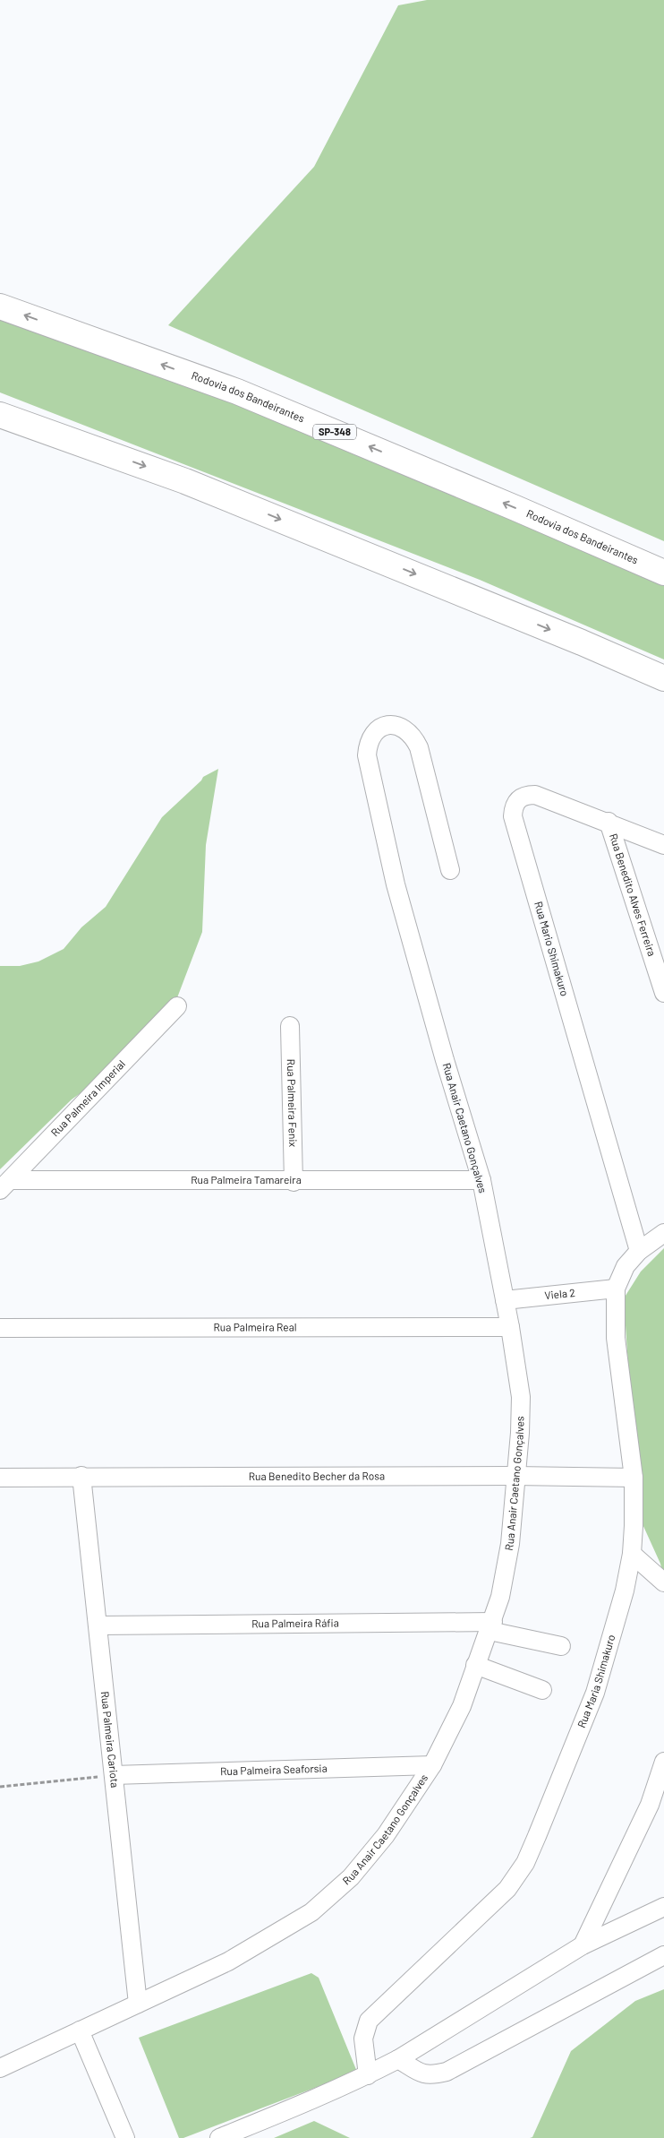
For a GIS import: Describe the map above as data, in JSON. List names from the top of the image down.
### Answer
{
  "streets": {
    "highway": ["Rodovia dos Bandeirantes", "SP-348"],
    "street": [
      "Rua Benedito Alves Ferreira",
      "Rua Mario Shimakuro",
      "Rua Palmeira Imperial",
      "Rua Palmeira Fenix",
      "Rua Anair Caetano Gonçalves",
      "Rua Palmeira Tamareira",
      "Viela 2",
      "Rua Palmeira Real",
      "Rua Benedito Becher da Rosa",
      "Rua Palmeira Ráfia",
      "Rua Maria Shimakuro",
      "Rua Palmeira Cariota",
      "Rua Palmeira Seaforsia"
    ]
  },
  "crossings": [
    ["Rua Benedito Alves Ferreira", "Rua Mario Shimakuro"],
    ["Rua Mario Shimakuro", "Rua Maria Shimakuro"],
    ["Rua Palmeira Imperial", "Rua Palmeira Tamareira"],
    ["Rua Palmeira Fenix", "Rua Palmeira Tamareira"],
    ["Rua Anair Caetano Gonçalves", "Rua Palmeira Tamareira"],
    ["Rua Anair Caetano Gonçalves", "Viela 2"],
    ["Rua Anair Caetano Gonçalves", "Rua Palmeira Real"],
    ["Rua Anair Caetano Gonçalves", "Rua Benedito Becher da Rosa"],
    ["Rua Anair Caetano Gonçalves", "Rua Palmeira Ráfia"],
    ["Rua Anair Caetano Gonçalves", "Rua Palmeira Cariota"],
    ["Rua Anair Caetano Gonçalves", "Rua Palmeira Seaforsia"],
    ["Viela 2", "Rua Maria Shimakuro"],
    ["Rua Benedito Becher da Rosa", "Rua Maria Shimakuro"],
    ["Rua Benedito Becher da Rosa", "Rua Palmeira Cariota"],
    ["Rua Palmeira Ráfia", "Rua Palmeira Cariota"],
    ["Rua Palmeira Cariota", "Rua Palmeira Seaforsia"]
  ]
}
